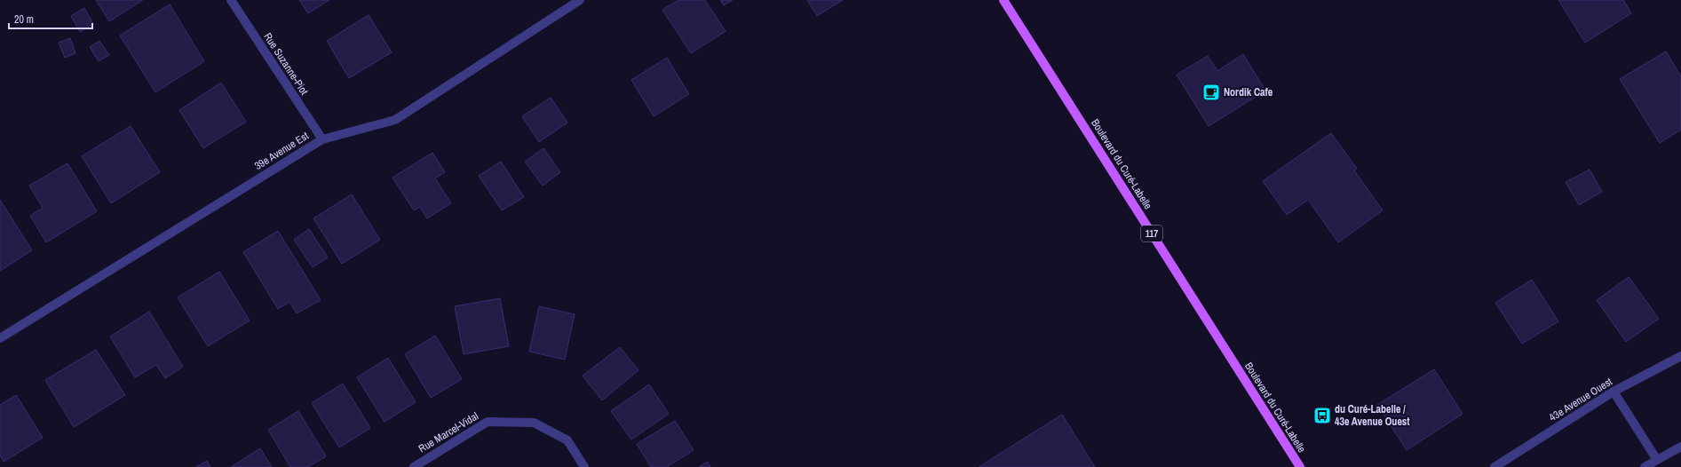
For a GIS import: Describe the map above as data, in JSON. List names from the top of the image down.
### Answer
{
  "streets": {
    "main road": ["Boulevard du Curé-Labelle", "117"],
    "street": [
      "Rue Suzanne-Piot",
      "39e Avenue Est",
      "43e Avenue Ouest",
      "Rue Marcel-Vidal"
    ]
  },
  "crossings": [
    ["Rue Suzanne-Piot", "39e Avenue Est"]
  ],
  "places": {
    "cafe": ["Nordik Cafe"],
    "bus stop": ["du Curé-Labelle / 43e Avenue Ouest"]
  },
  "scale_bar": "20 m"
}
